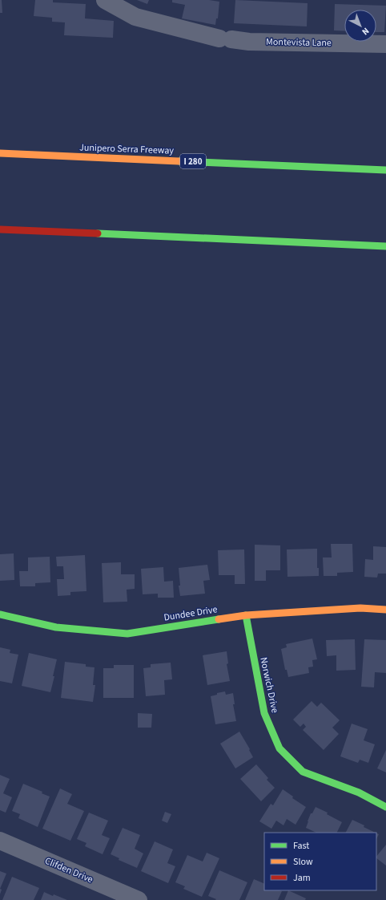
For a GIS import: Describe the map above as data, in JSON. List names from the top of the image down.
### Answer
{
  "streets": {
    "main road": [
      "Junipero Serra Freeway",
      "I 280",
      "Dundee Drive",
      "Norwich Drive"
    ],
    "street": ["Montevista Lane", "Clifden Drive"]
  },
  "crossings": [
    ["Dundee Drive", "Norwich Drive"]
  ],
  "legend": ["Fast", "Slow", "Jam"],
  "north": "bottom right"
}
